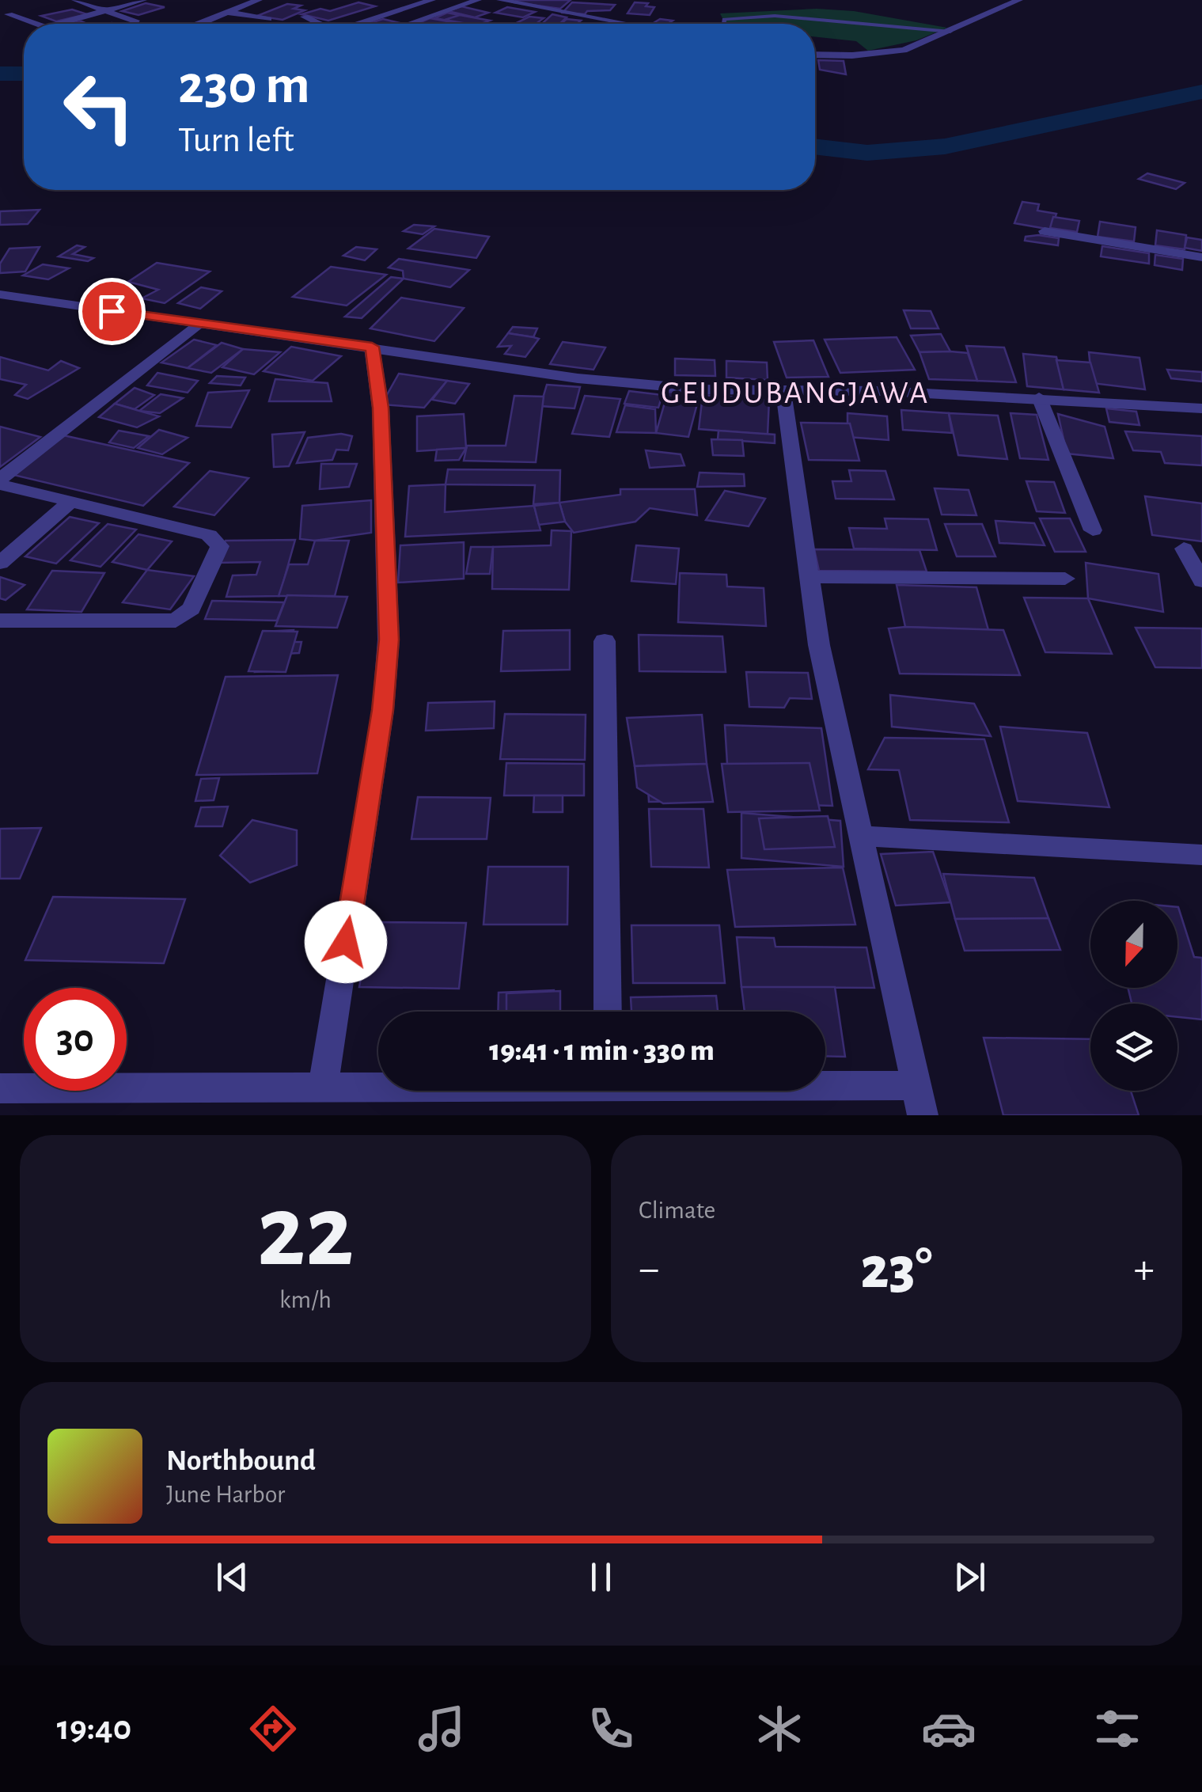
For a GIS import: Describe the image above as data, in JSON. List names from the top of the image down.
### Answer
{
  "districts": ["GEUDUBANGJAWA"],
  "north": "bottom",
  "page": {
    "turn": ["230 m", "Turn left"],
    "limit": "30",
    "trip": "19:41 · 1 min · 330 m",
    "tile": [
      ["22", "km/h"],
      "Climate"
    ],
    "heat": ["−", "23°", "+"],
    "song": ["Northbound", "June Harbor"],
    "tabs": "19:40"
  }
}
